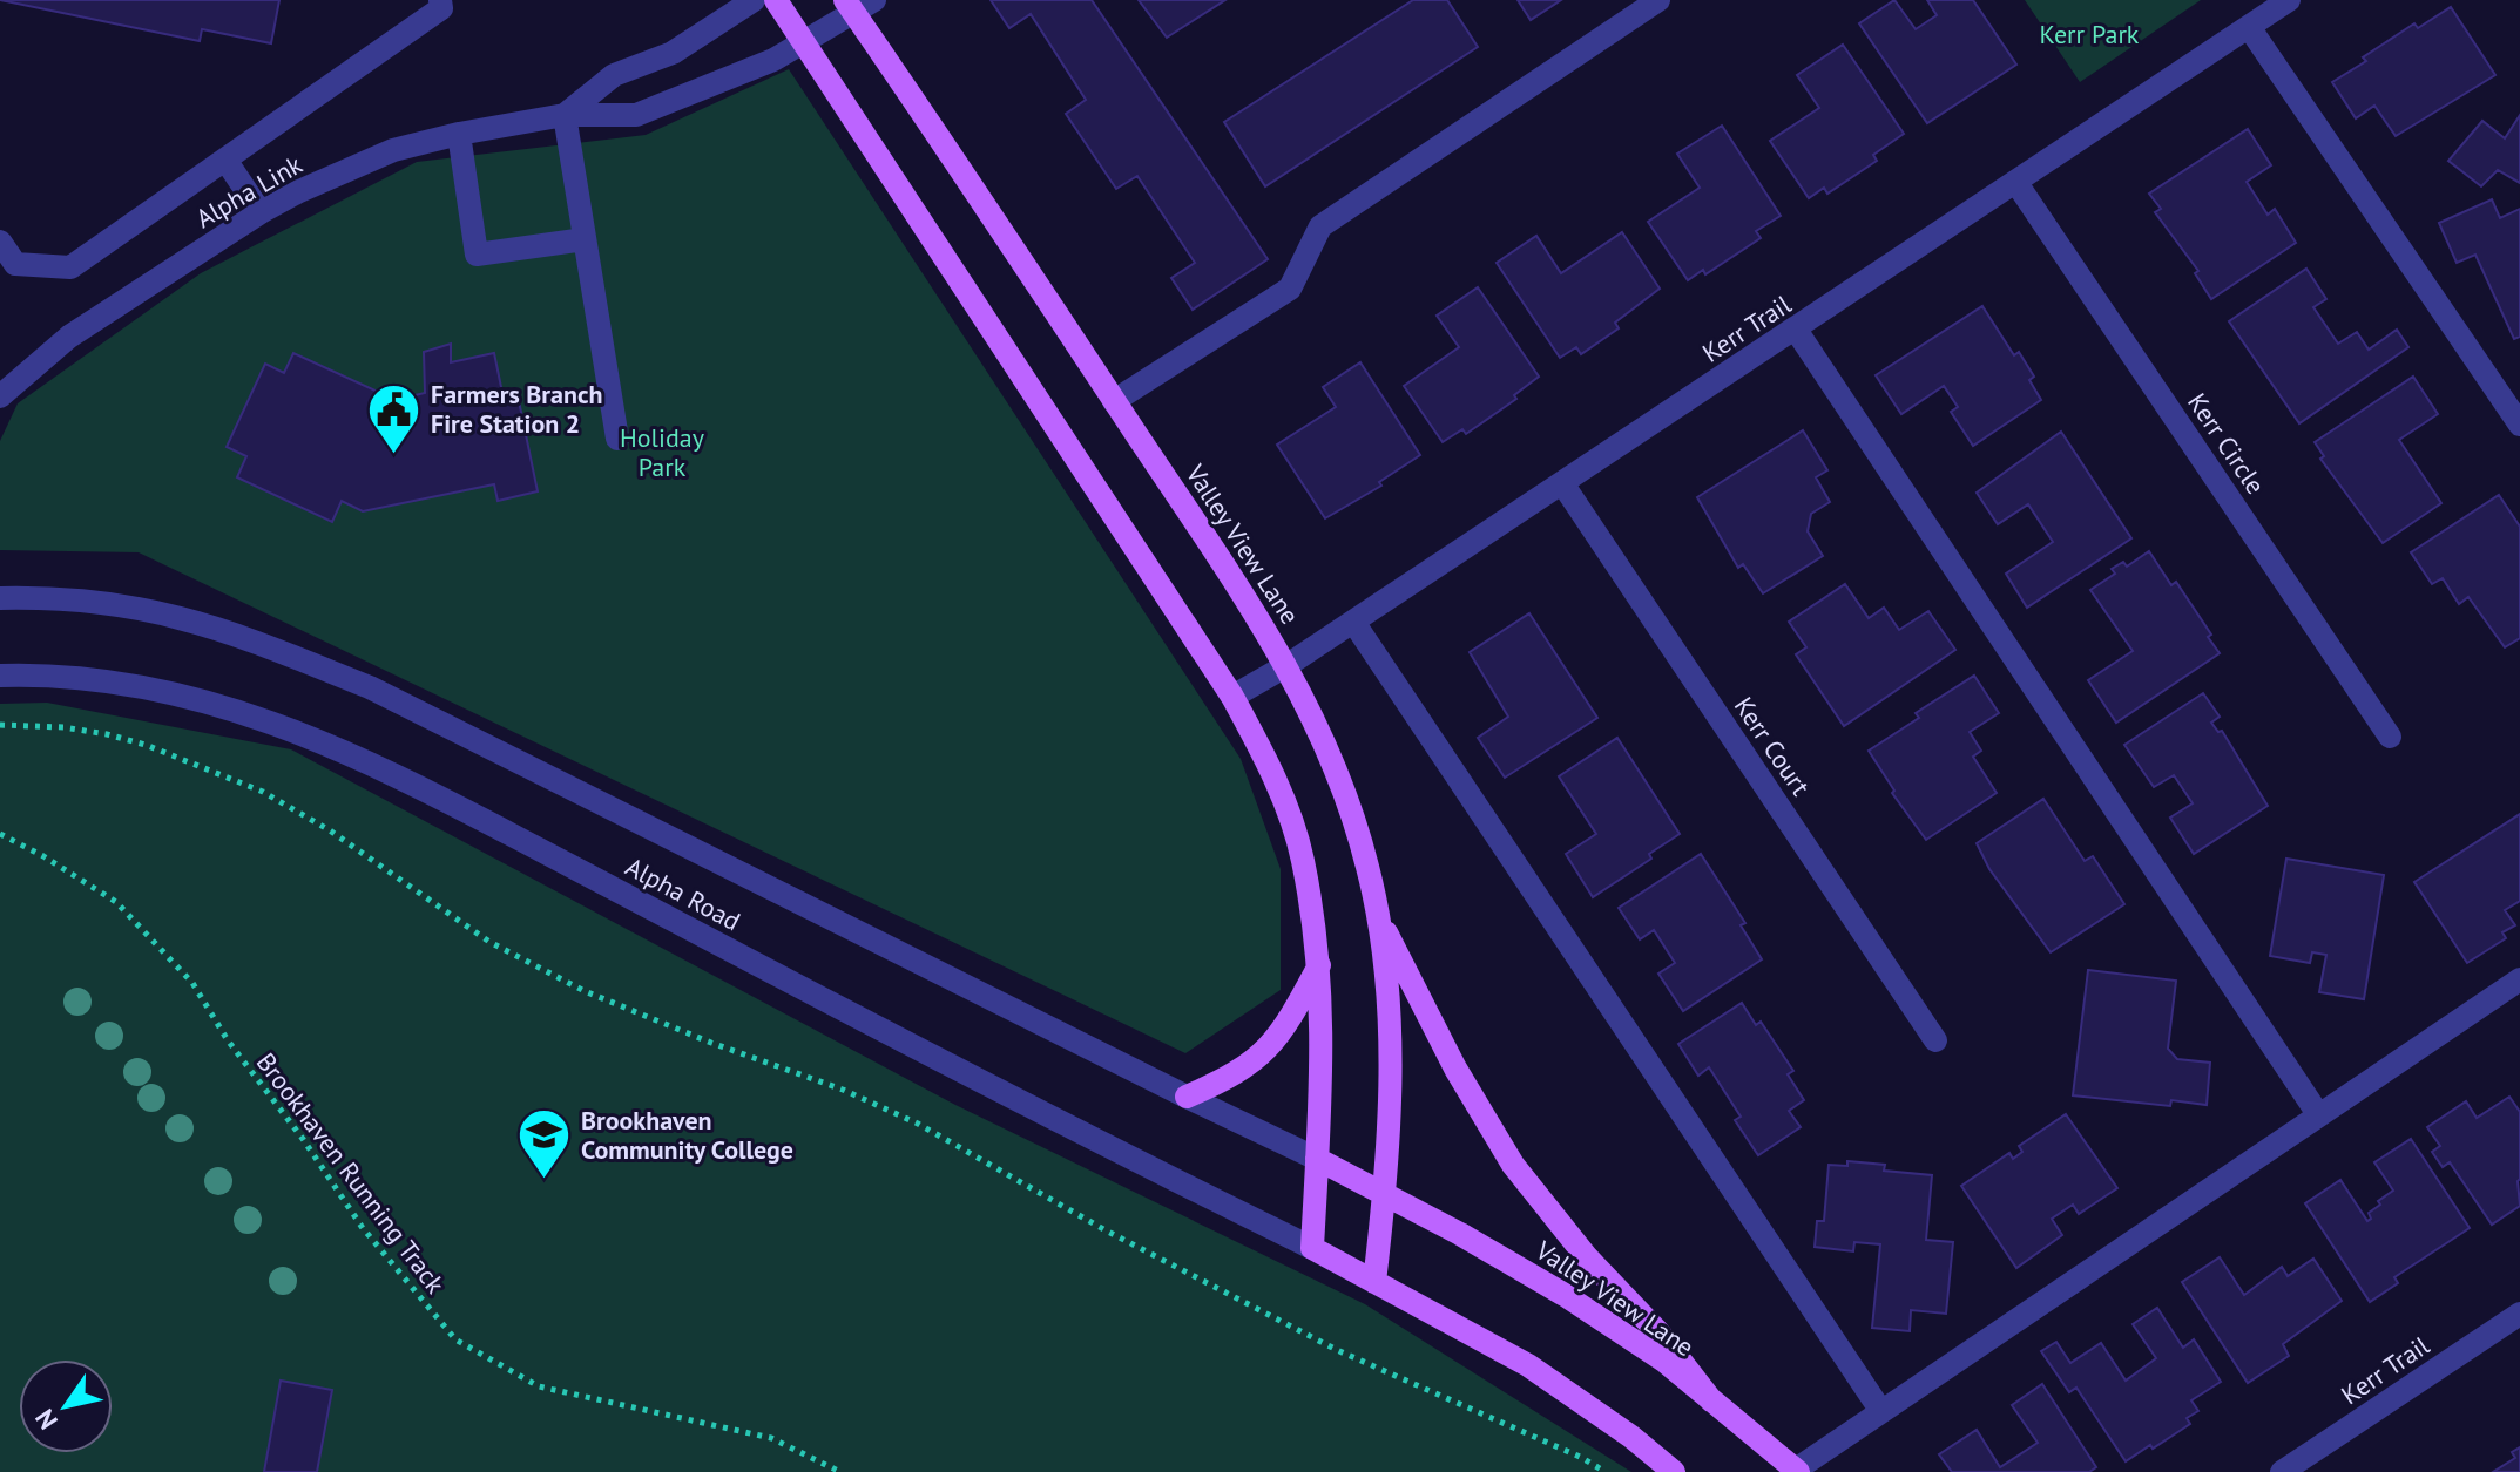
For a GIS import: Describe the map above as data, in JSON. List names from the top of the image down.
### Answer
{
  "streets": {
    "main road": ["Valley View Lane"],
    "street": [
      "Alpha Link",
      "Kerr Trail",
      "Kerr Circle",
      "Kerr Court",
      "Alpha Road"
    ],
    "path": ["Brookhaven Running Track"]
  },
  "crossings": [
    ["Alpha Link", "Valley View Lane"],
    ["Kerr Trail", "Kerr Circle"],
    ["Kerr Trail", "Valley View Lane"],
    ["Kerr Trail", "Kerr Court"],
    ["Valley View Lane", "Alpha Road"]
  ],
  "parks": ["Kerr Park", "Holiday Park"],
  "places": {
    "public building": ["Farmers Branch Fire Station 2"],
    "school or university": ["Brookhaven Community College"]
  },
  "north": "bottom left"
}
